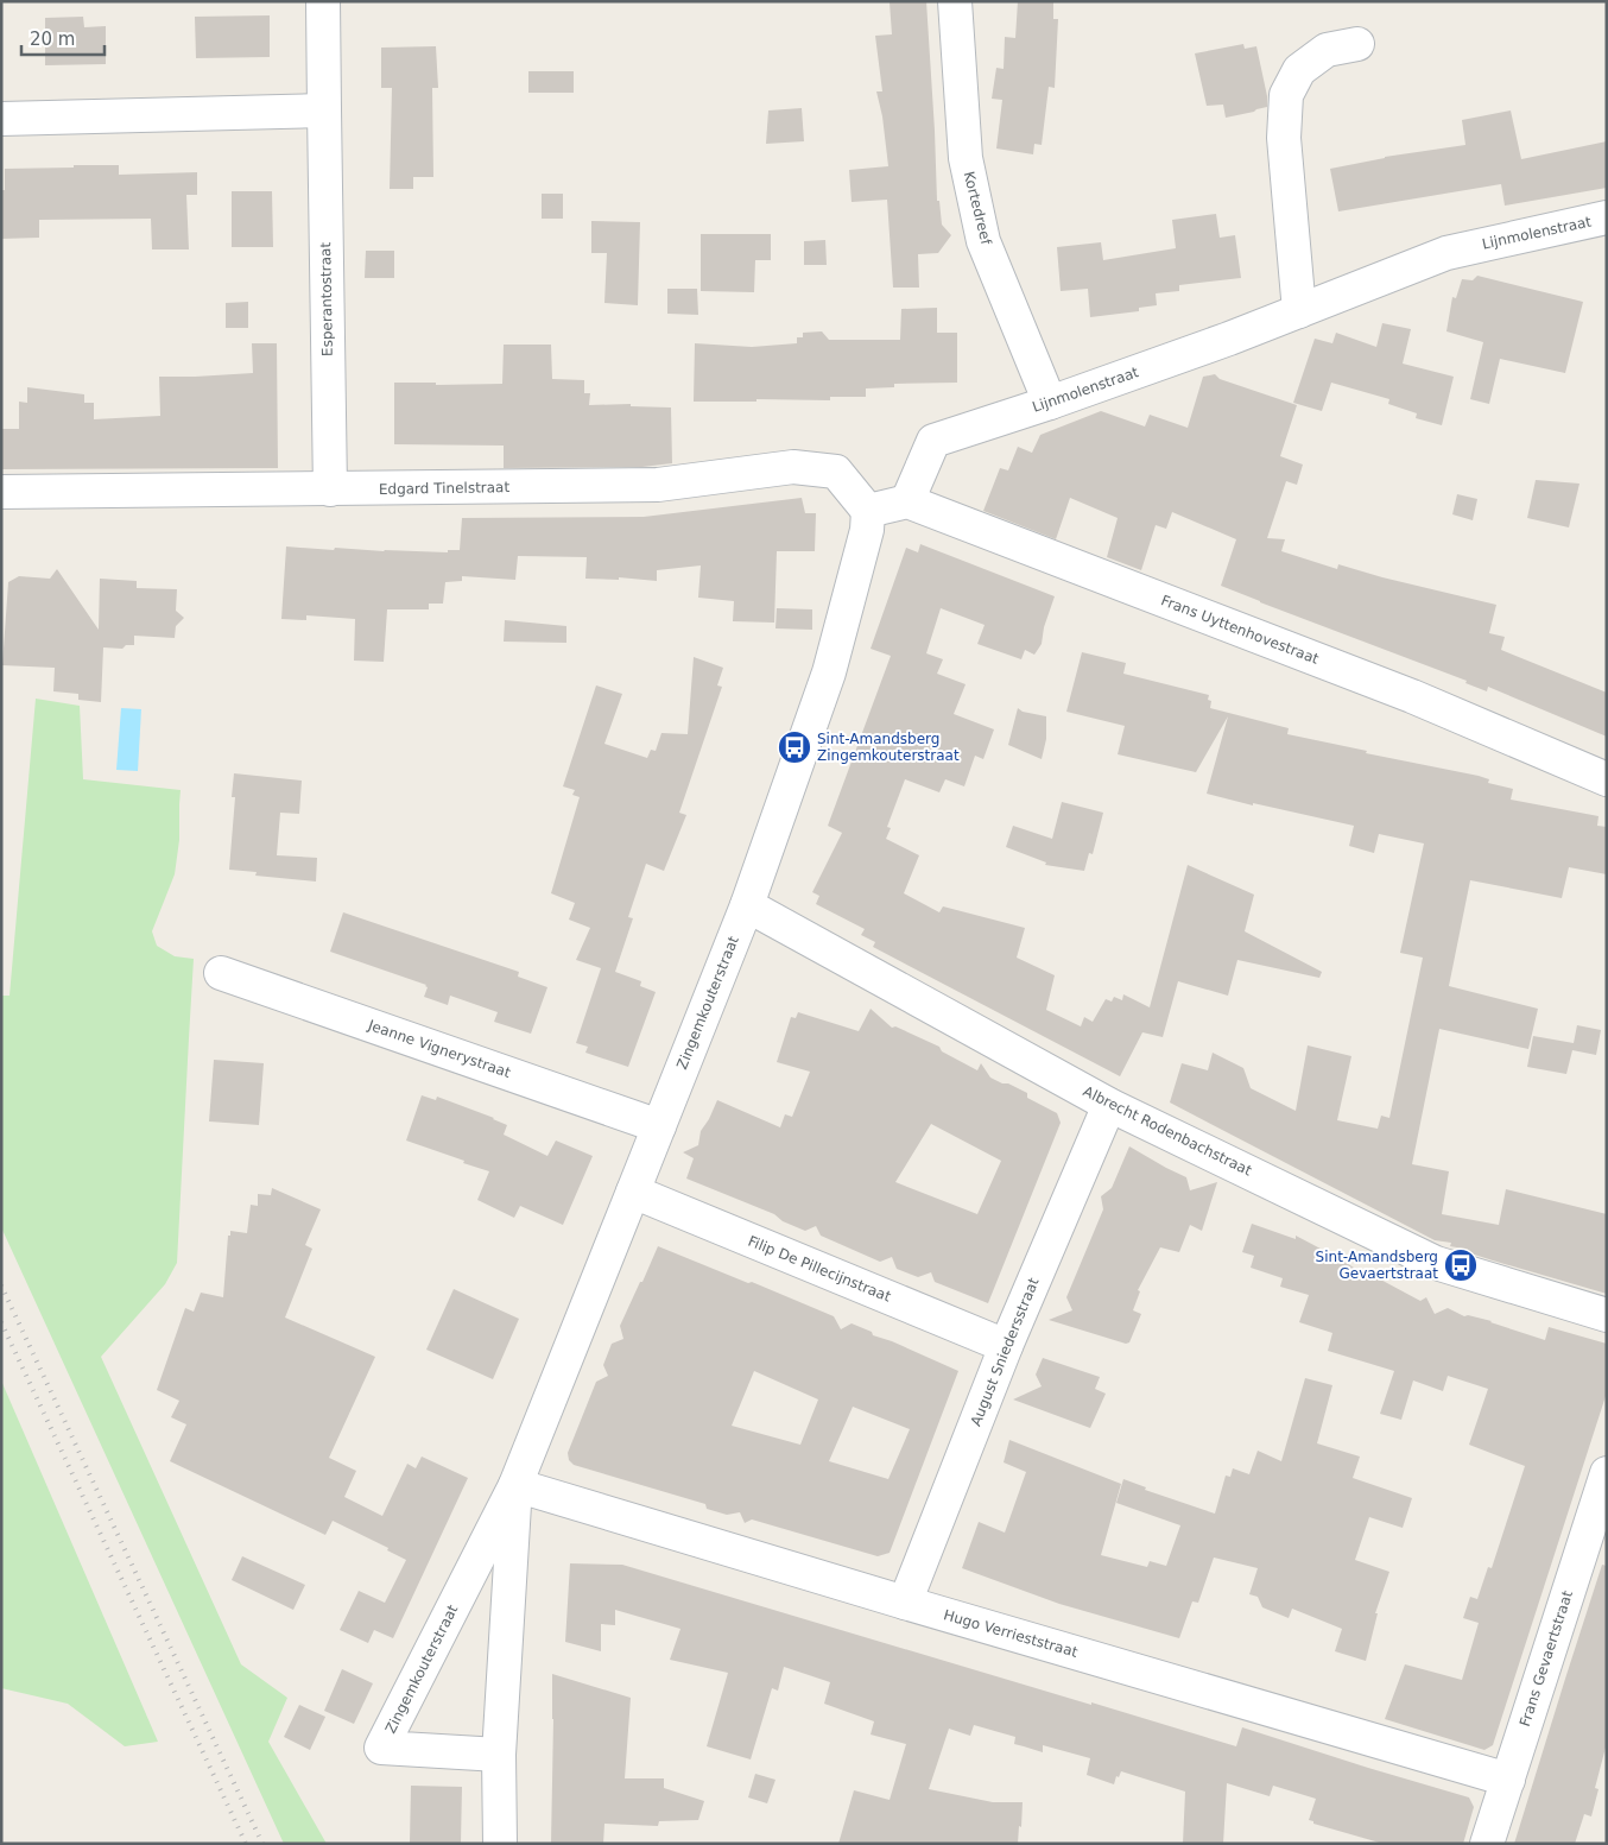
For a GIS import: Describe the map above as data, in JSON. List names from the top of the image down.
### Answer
{
  "streets": {
    "street": [
      "Kortedreef",
      "Lijnmolenstraat",
      "Esperantostraat",
      "Edgard Tinelstraat",
      "Frans Uyttenhovestraat",
      "Zingemkouterstraat",
      "Jeanne Vignerystraat",
      "Albrecht Rodenbachstraat",
      "Filip De Pillecijnstraat",
      "August Sniedersstraat",
      "Hugo Verrieststraat",
      "Frans Gevaertstraat"
    ]
  },
  "crossings": [
    ["Kortedreef", "Lijnmolenstraat"],
    ["Lijnmolenstraat", "Frans Uyttenhovestraat"],
    ["Esperantostraat", "Edgard Tinelstraat"],
    ["Edgard Tinelstraat", "Zingemkouterstraat"],
    ["Zingemkouterstraat", "Jeanne Vignerystraat"],
    ["Zingemkouterstraat", "Albrecht Rodenbachstraat"],
    ["Zingemkouterstraat", "Filip De Pillecijnstraat"],
    ["Zingemkouterstraat", "Hugo Verrieststraat"],
    ["Albrecht Rodenbachstraat", "August Sniedersstraat"],
    ["Filip De Pillecijnstraat", "August Sniedersstraat"],
    ["August Sniedersstraat", "Hugo Verrieststraat"],
    ["Hugo Verrieststraat", "Frans Gevaertstraat"]
  ],
  "places": {
    "bus stop": ["Sint-Amandsberg Zingemkouterstraat", "Sint-Amandsberg Gevaertstraat"]
  },
  "scale_bar": "20 m"
}
